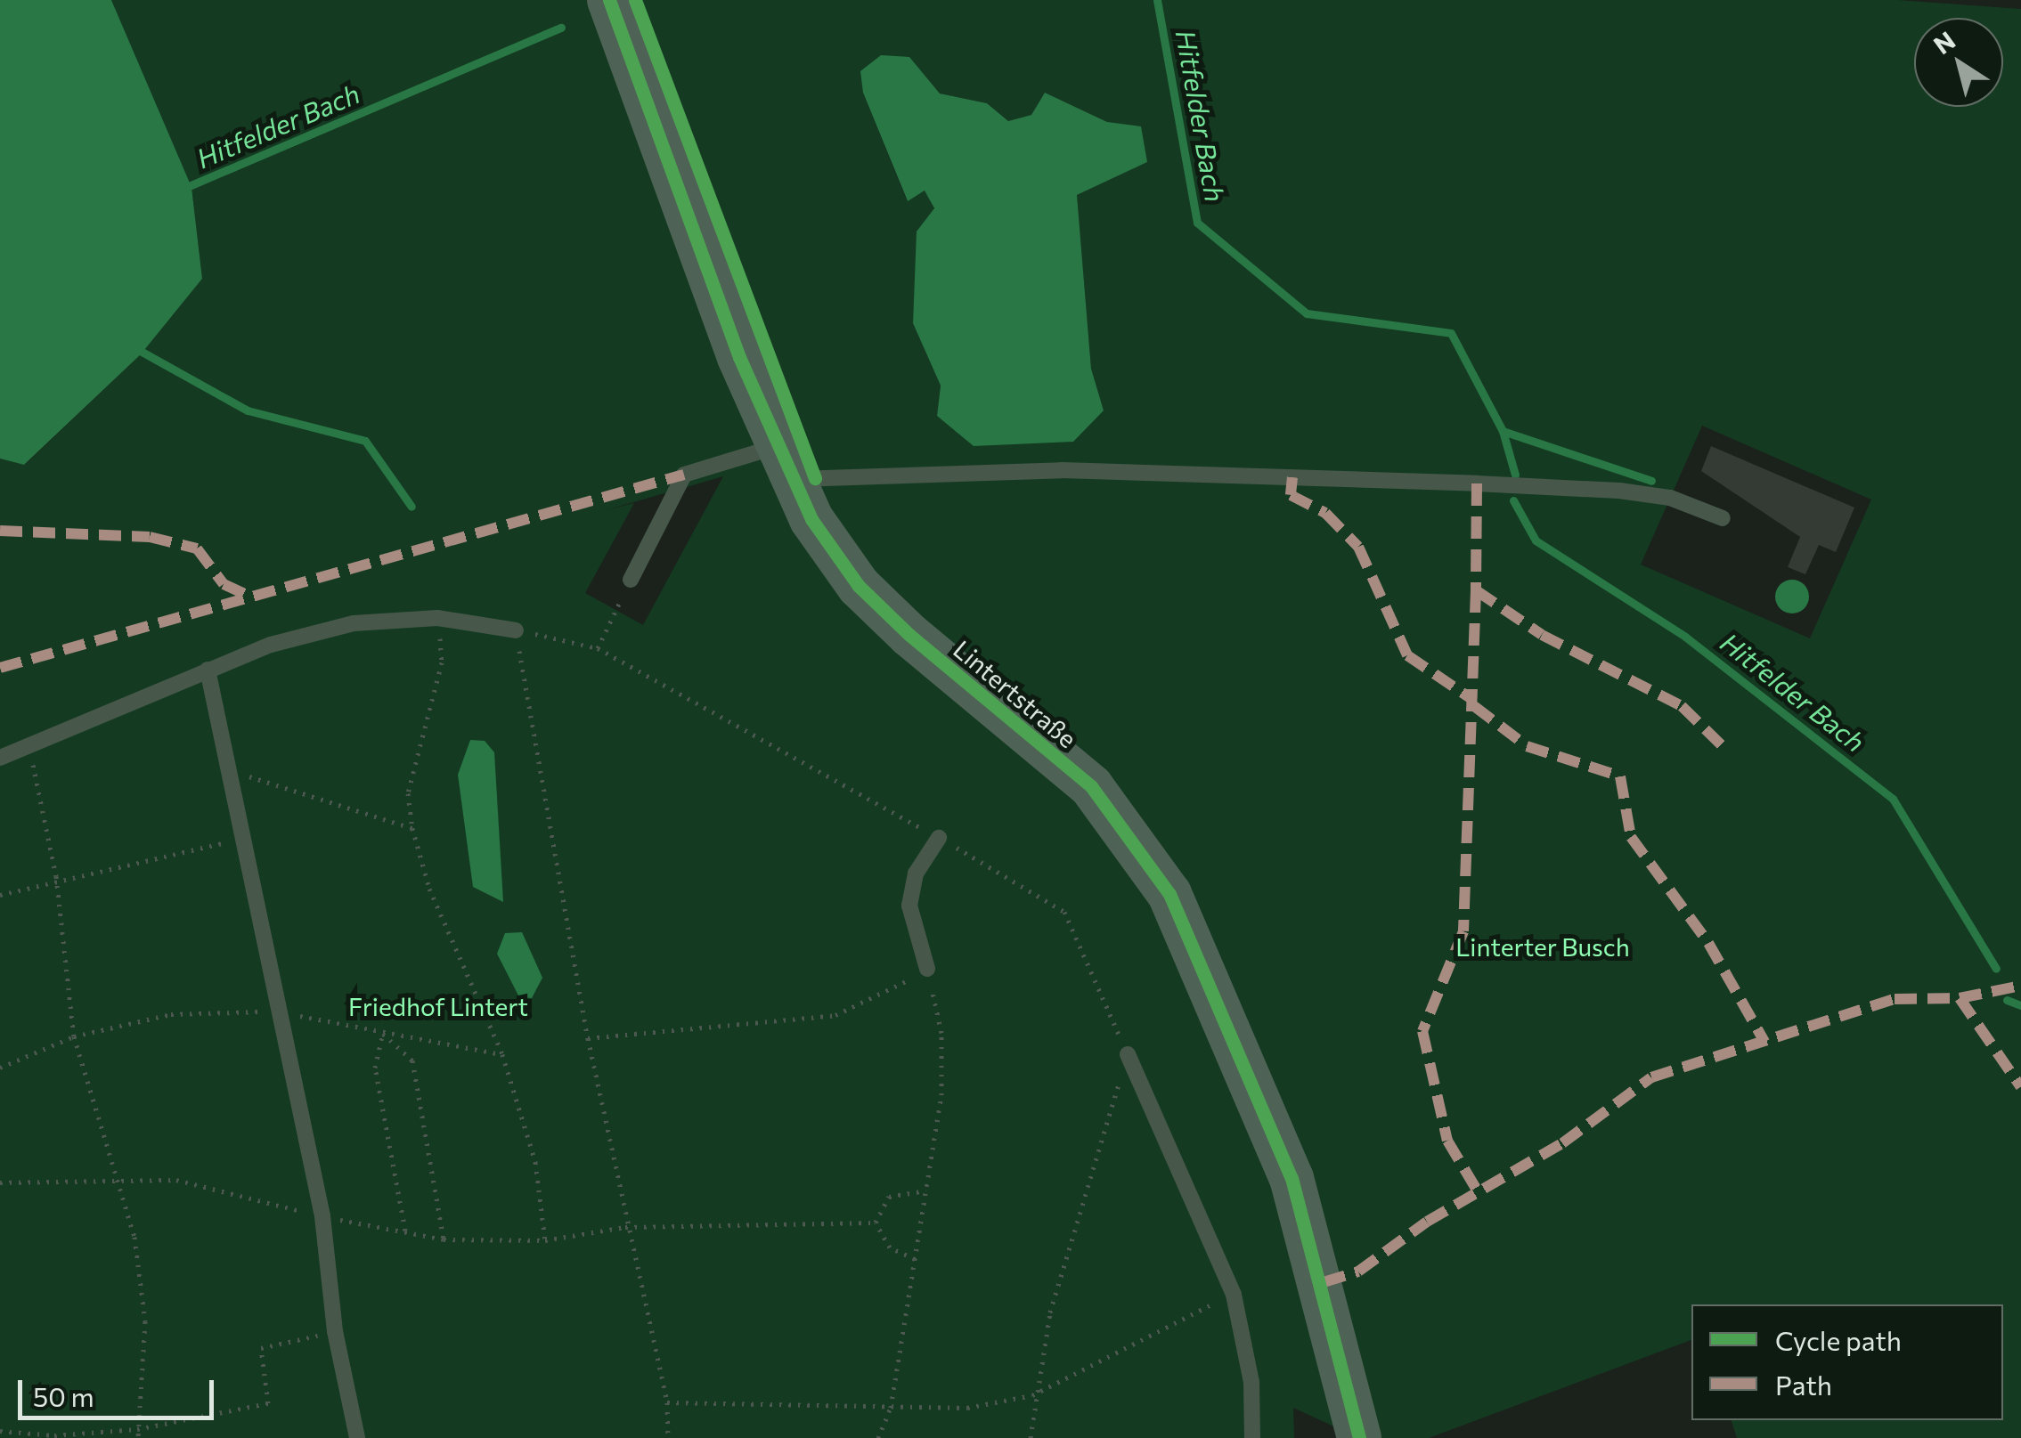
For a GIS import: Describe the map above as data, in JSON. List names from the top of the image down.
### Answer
{
  "streets": {
    "main road": ["Lintertstraße"]
  },
  "water": ["Hitfelder Bach"],
  "parks": ["Linterter Busch", "Friedhof Lintert"],
  "legend": ["Cycle path", "Path"],
  "scale_bar": "50 m",
  "north": "top left"
}
